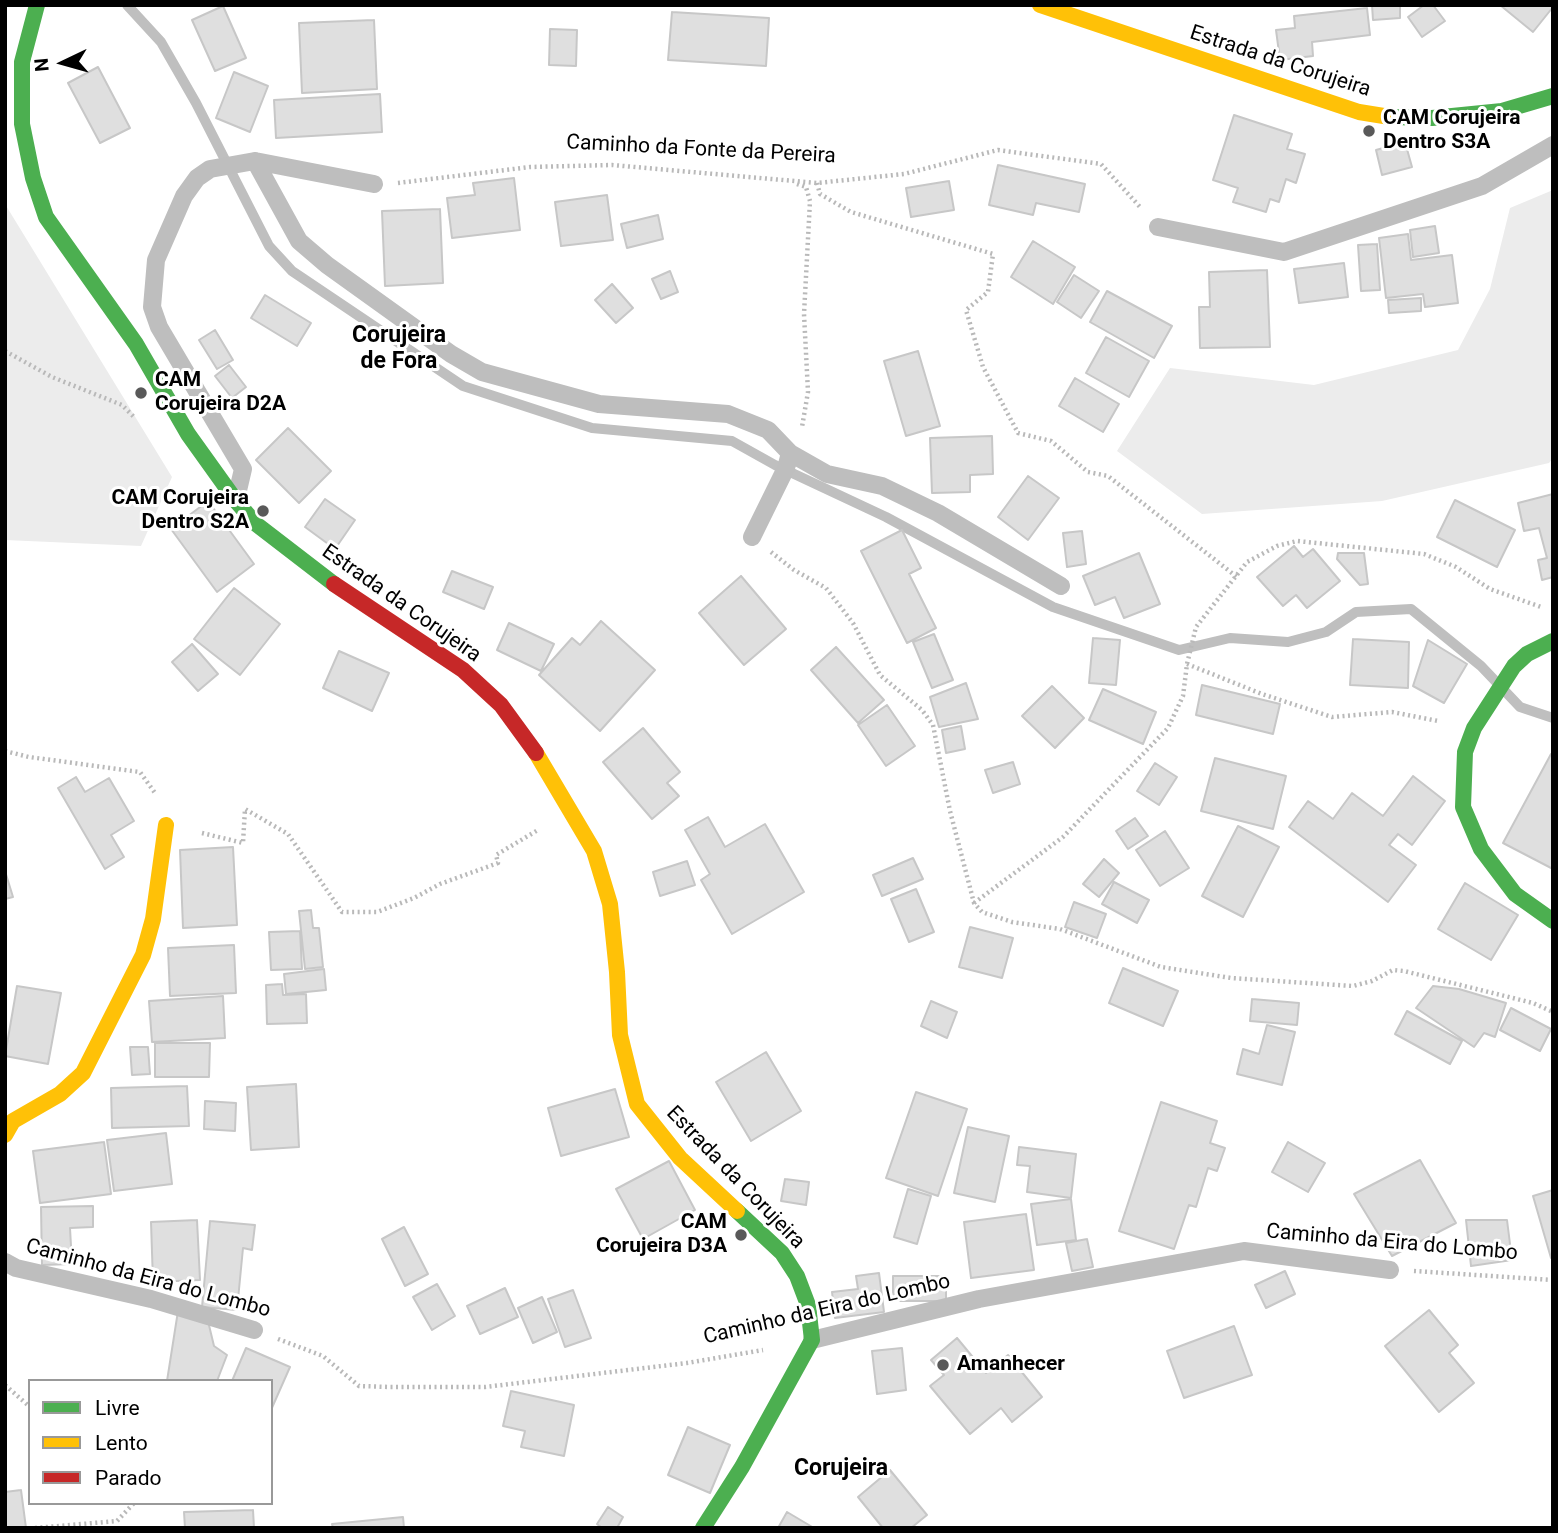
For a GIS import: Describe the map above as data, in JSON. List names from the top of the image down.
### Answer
{
  "streets": {
    "street": ["Estrada da Corujeira"],
    "lane": ["Caminho da Eira do Lombo"],
    "path": ["Caminho da Fonte da Pereira"]
  },
  "crossings": [
    ["Estrada da Corujeira", "Caminho da Eira do Lombo"]
  ],
  "districts": ["Corujeira de Fora", "Corujeira"],
  "places": [
    "CAM Corujeira Dentro S3A",
    "CAM Corujeira D2A",
    "CAM Corujeira Dentro S2A",
    "CAM Corujeira D3A",
    "Amanhecer"
  ],
  "legend": ["Livre", "Lento", "Parado"],
  "north": "left"
}
